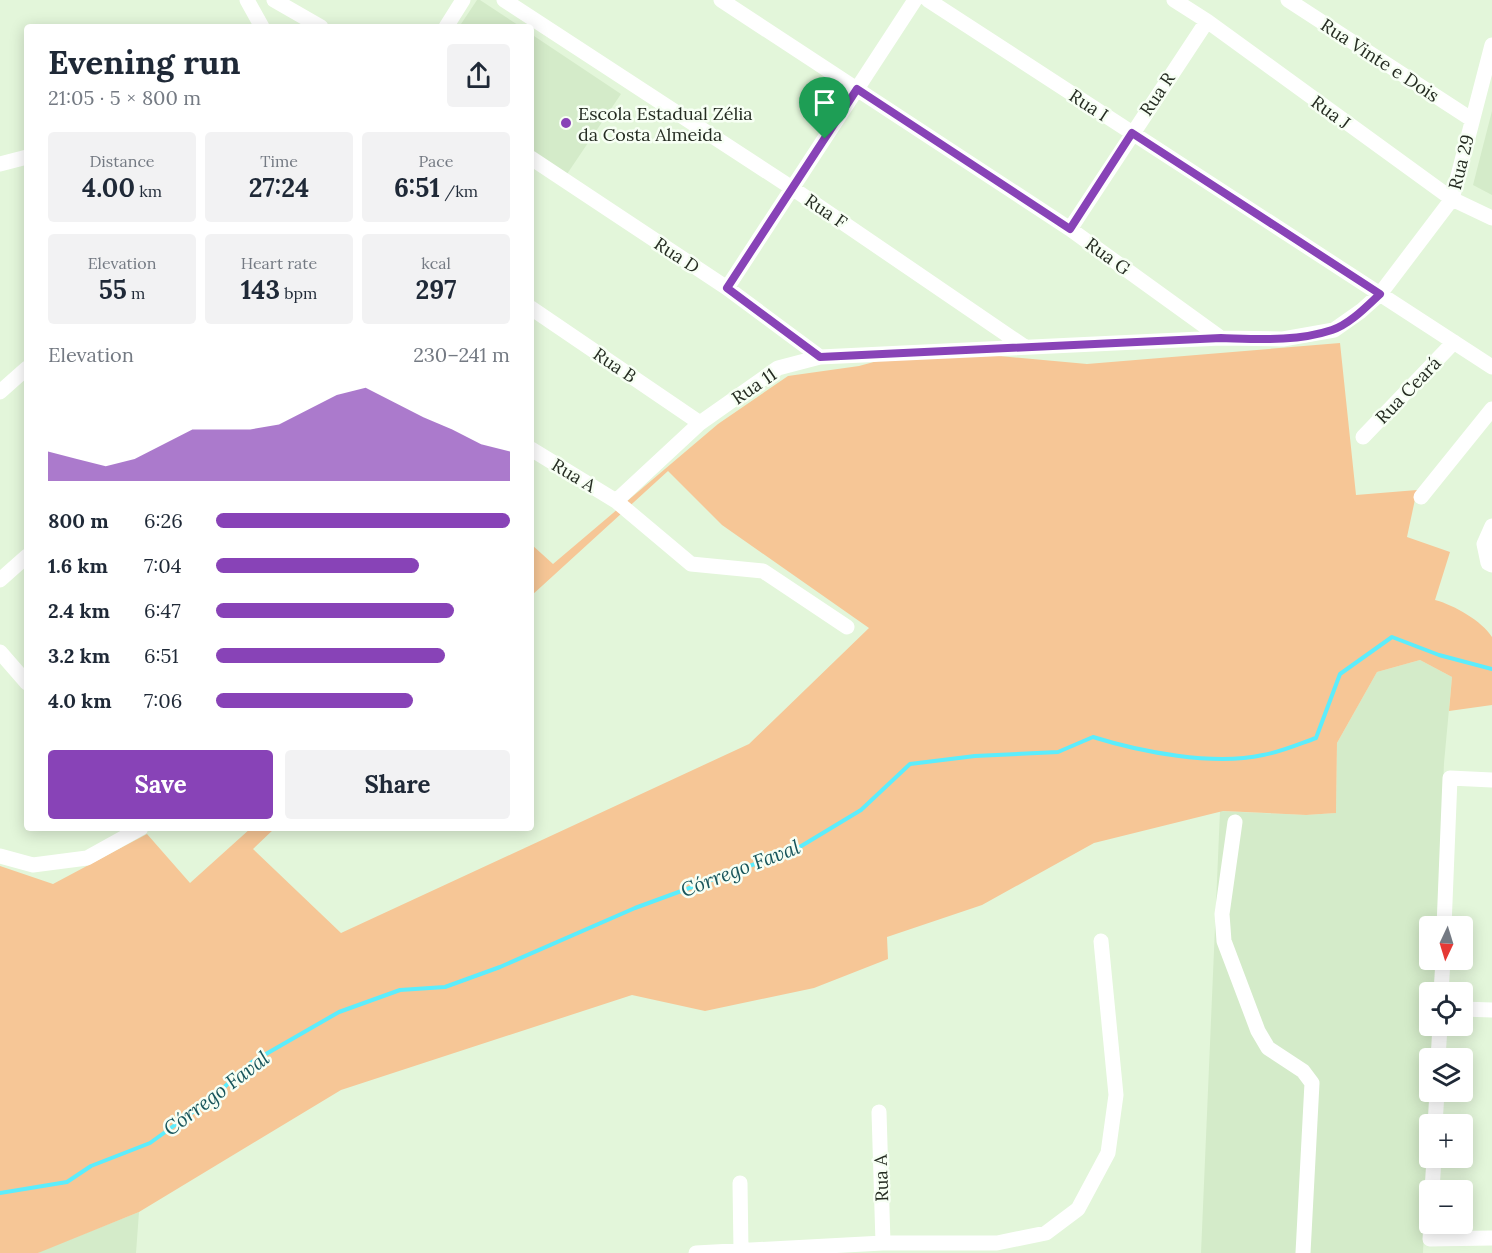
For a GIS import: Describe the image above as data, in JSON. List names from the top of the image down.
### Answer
{
  "streets": {
    "street": [
      "Rua Vinte e Dois",
      "Rua R",
      "Rua I",
      "Rua J",
      "Rua 29",
      "Rua F",
      "Rua D",
      "Rua G",
      "Rua B",
      "Rua 11",
      "Rua Ceará",
      "Rua A"
    ]
  },
  "crossings": [
    ["Rua Vinte e Dois", "Rua 29"],
    ["Rua R", "Rua I"],
    ["Rua R", "Rua J"],
    ["Rua R", "Rua G"],
    ["Rua I", "Rua 29"],
    ["Rua I", "Rua 11"],
    ["Rua I", "Rua Ceará"],
    ["Rua J", "Rua 29"],
    ["Rua 29", "Rua 11"],
    ["Rua F", "Rua 11"],
    ["Rua D", "Rua 11"],
    ["Rua G", "Rua 11"],
    ["Rua B", "Rua 11"],
    ["Rua 11", "Rua A"]
  ],
  "water": ["Córrego Faval"],
  "places": ["Escola Estadual Zélia da Costa Almeida"],
  "north": "bottom",
  "page": {
    "heading": ["Evening run", "21:05 · 5 × 800 m"],
    "stats": [
      ["Distance", "4.00 km"],
      ["Time", "27:24"],
      ["Pace", "6:51 /km"],
      ["Elevation", "55 m"],
      ["Heart rate", "143 bpm"],
      ["kcal", "297"]
    ],
    "chart": ["Elevation", "230–241 m"],
    "list": [
      {
        "name": "800 m",
        "note": "6:26"
      },
      {
        "name": "1.6 km",
        "note": "7:04"
      },
      {
        "name": "2.4 km",
        "note": "6:47"
      },
      {
        "name": "3.2 km",
        "note": "6:51"
      },
      {
        "name": "4.0 km",
        "note": "7:06"
      }
    ],
    "buttons": ["Save", "Share"],
    "map_buttons": ["+", "−"]
  }
}
